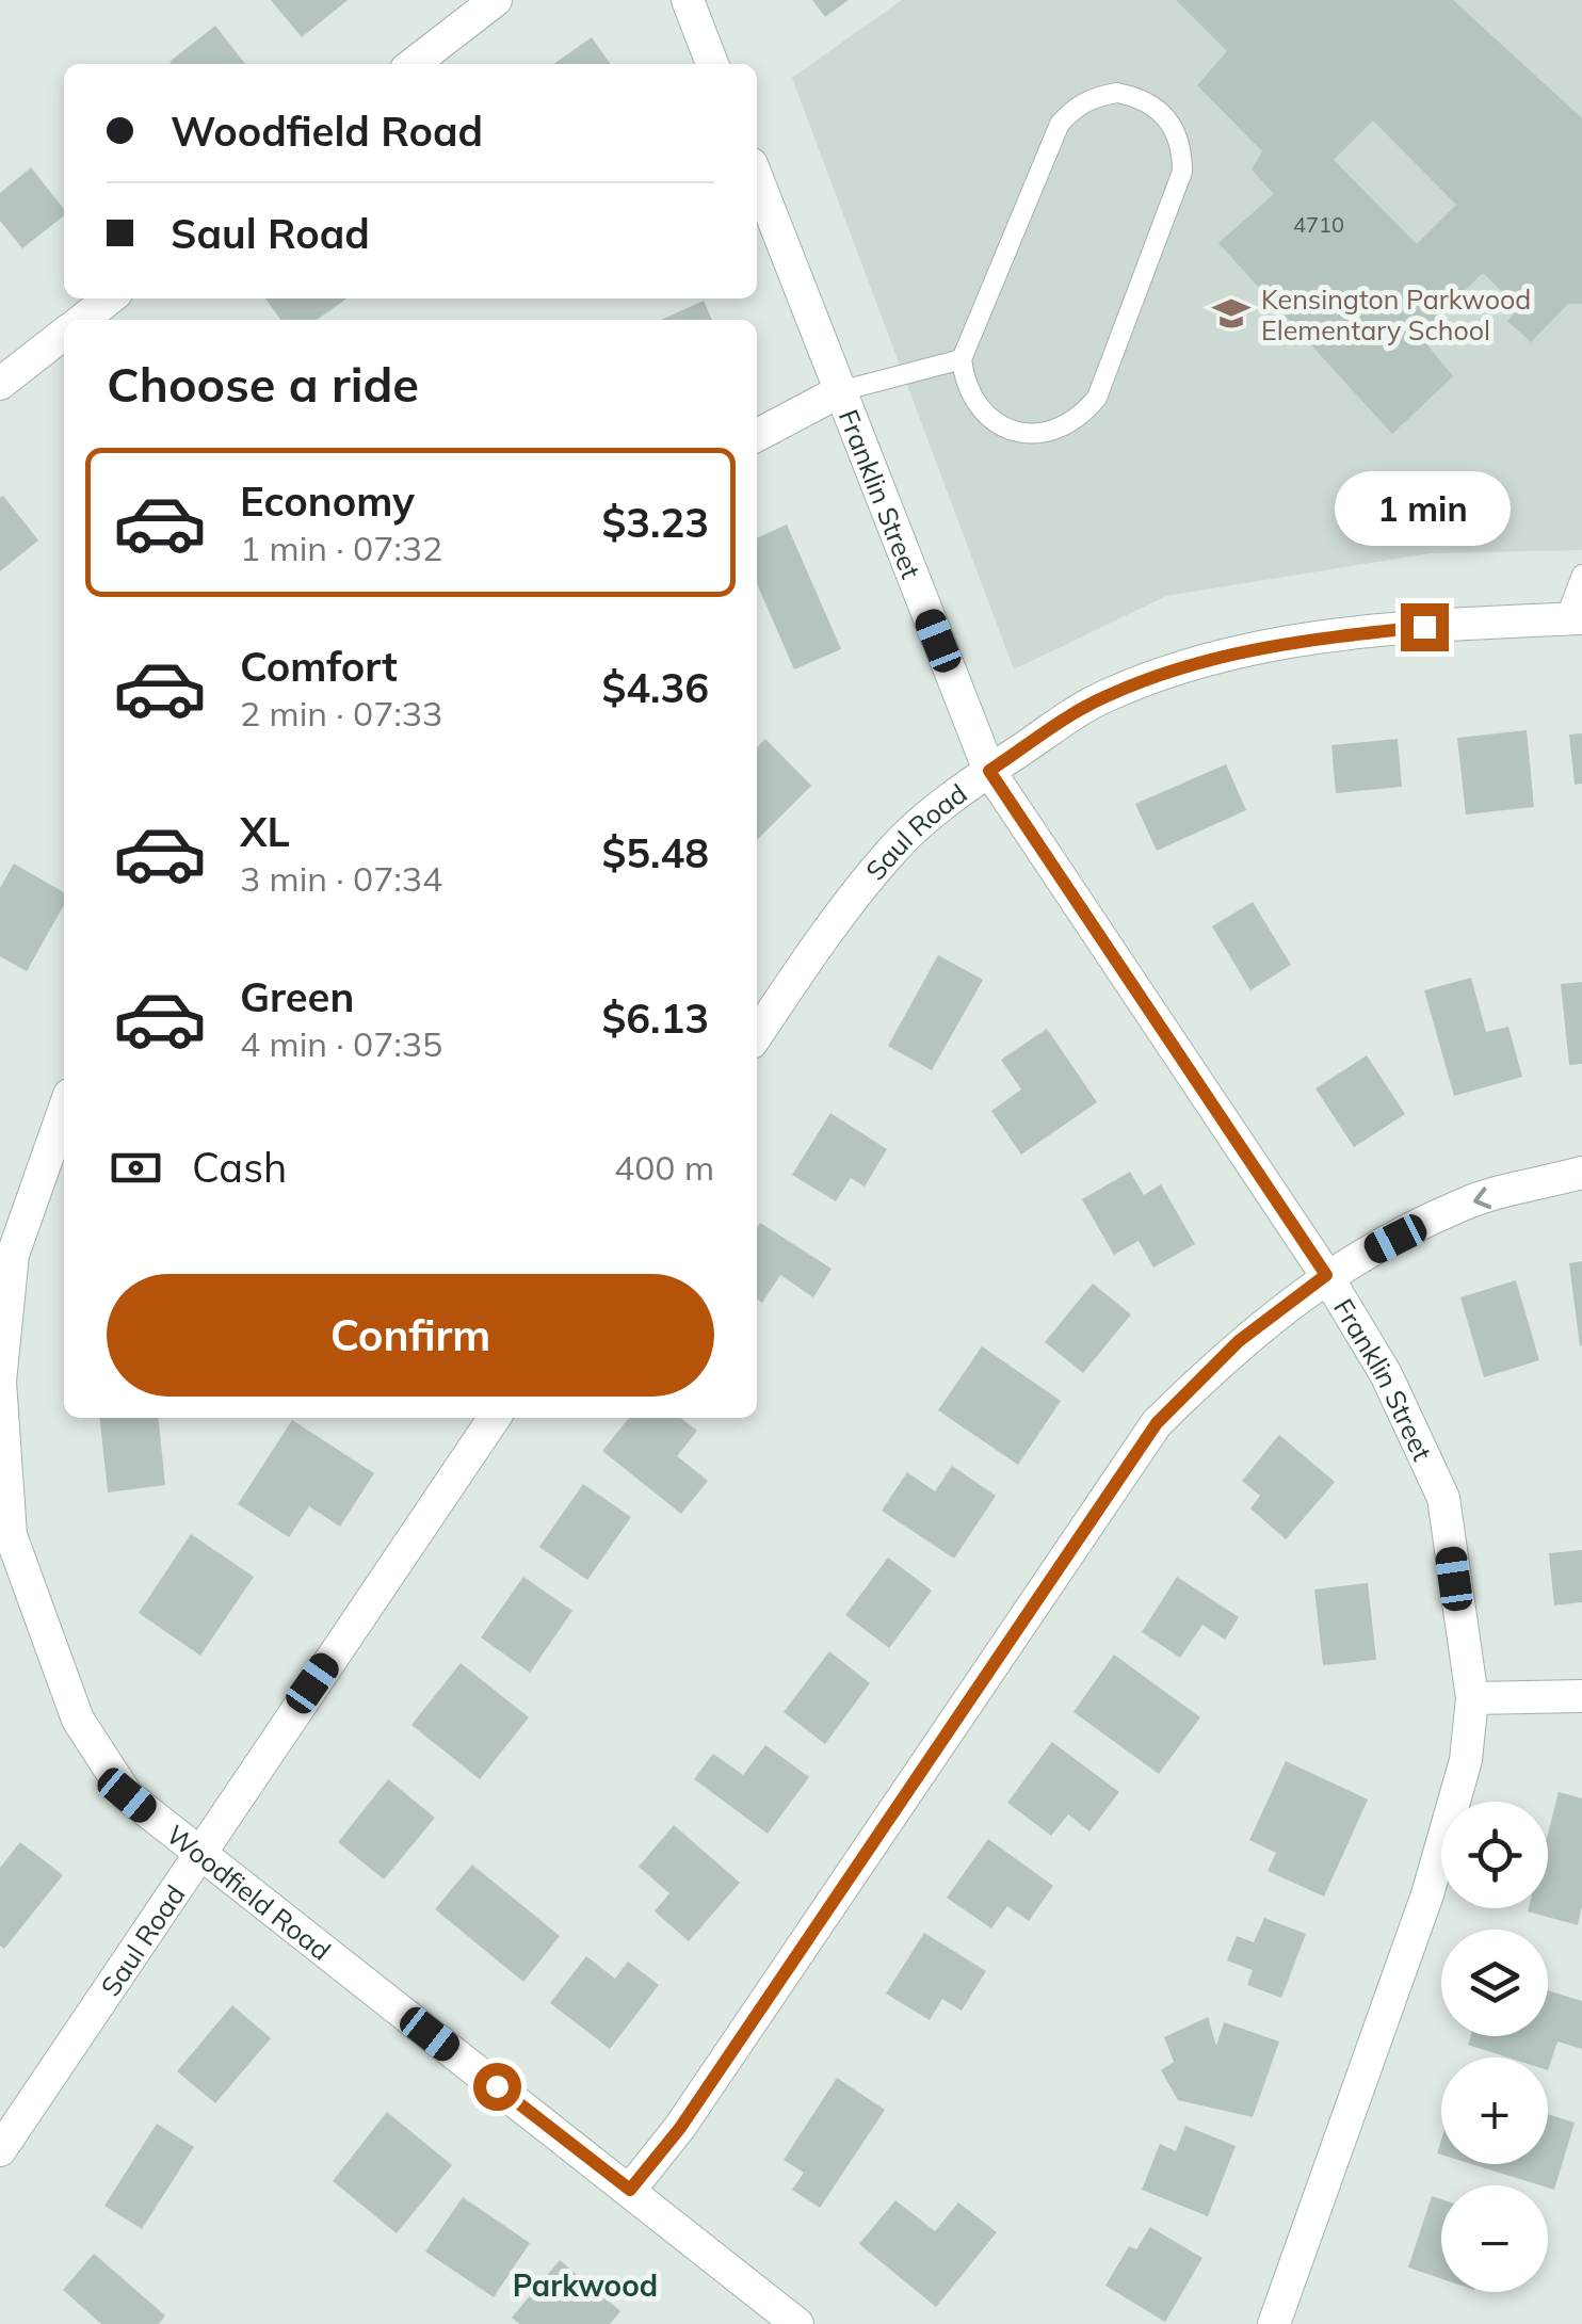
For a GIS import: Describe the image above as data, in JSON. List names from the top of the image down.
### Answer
{
  "streets": {
    "street": ["Franklin Street", "Saul Road", "Woodfield Road"]
  },
  "crossings": [
    ["Franklin Street", "Saul Road"],
    ["Saul Road", "Woodfield Road"]
  ],
  "districts": ["Parkwood"],
  "places": {
    "school or university": ["Kensington Parkwood Elementary School"]
  },
  "house_numbers": ["4710"],
  "page": {
    "banner": ["Woodfield Road", "Saul Road"],
    "heading": "Choose a ride",
    "list": [
      {
        "name": "Economy",
        "note": "1 min · 07:32",
        "value": "$3.23"
      },
      {
        "name": "Comfort",
        "note": "2 min · 07:33",
        "value": "$4.36"
      },
      {
        "name": "XL",
        "note": "3 min · 07:34",
        "value": "$5.48"
      },
      {
        "name": "Green",
        "note": "4 min · 07:35",
        "value": "$6.13"
      }
    ],
    "bubble": "1 min",
    "pay": ["Cash", "400 m"],
    "buttons": "Confirm",
    "map_buttons": ["+", "−"]
  }
}
